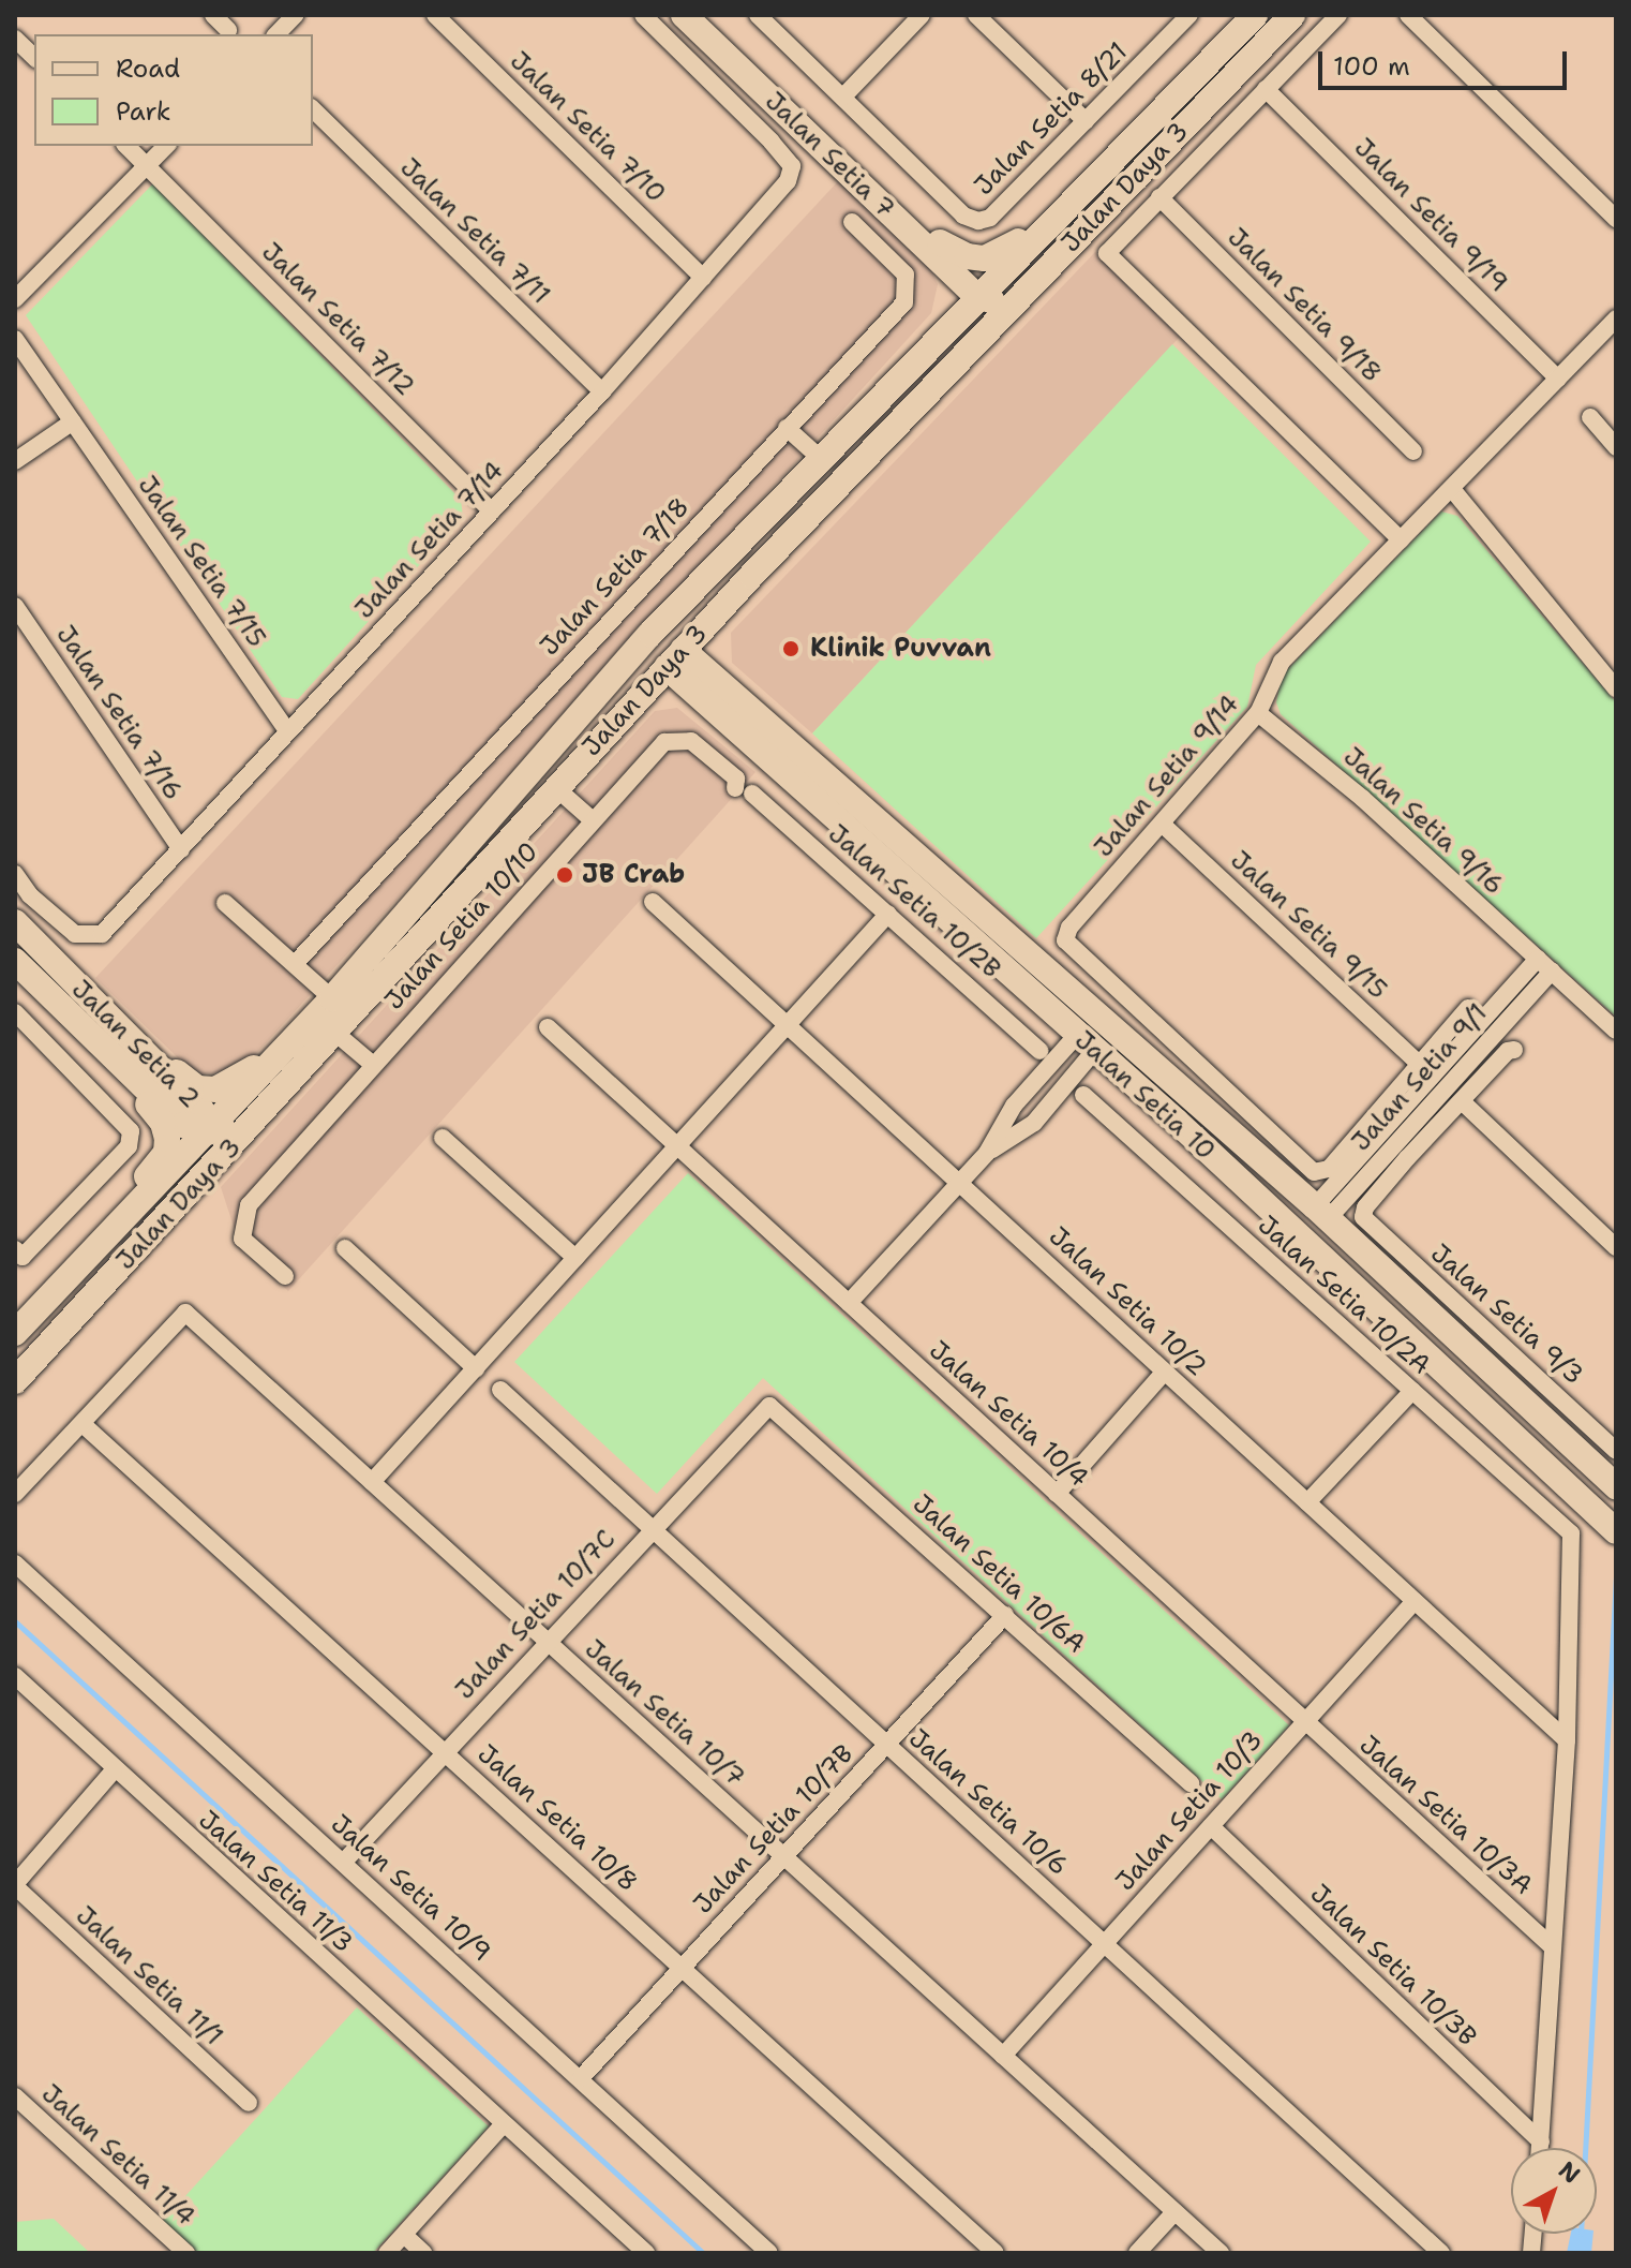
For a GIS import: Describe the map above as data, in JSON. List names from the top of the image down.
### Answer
{
  "streets": {
    "street": [
      "Jalan Setia 8/21",
      "Jalan Setia 7/10",
      "Jalan Setia 7",
      "Jalan Daya 3",
      "Jalan Setia 9/19",
      "Jalan Setia 7/11",
      "Jalan Setia 9/18",
      "Jalan Setia 7/12",
      "Jalan Setia 7/14",
      "Jalan Setia 7/15",
      "Jalan Setia 7/18",
      "Jalan Setia 7/16",
      "Jalan Setia 9/14",
      "Jalan Setia 9/16",
      "Jalan Setia 10/2B",
      "Jalan Setia 9/15",
      "Jalan Setia 10/10",
      "Jalan Setia 2",
      "Jalan Setia 9/1",
      "Jalan Setia 10",
      "Jalan Setia 10/2A",
      "Jalan Setia 10/2",
      "Jalan Setia 9/3",
      "Jalan Setia 10/4",
      "Jalan Setia 10/6A",
      "Jalan Setia 10/7C",
      "Jalan Setia 10/7",
      "Jalan Setia 10/6",
      "Jalan Setia 10/3",
      "Jalan Setia 10/3A",
      "Jalan Setia 10/8",
      "Jalan Setia 10/7B",
      "Jalan Setia 11/3",
      "Jalan Setia 10/9",
      "Jalan Setia 10/3B",
      "Jalan Setia 11/1",
      "Jalan Setia 11/4"
    ]
  },
  "crossings": [
    ["Jalan Setia 7/10", "Jalan Setia 7/14"],
    ["Jalan Setia 7", "Jalan Daya 3"],
    ["Jalan Daya 3", "Jalan Setia 2"],
    ["Jalan Daya 3", "Jalan Setia 10"],
    ["Jalan Setia 9/19", "Jalan Setia 9/14"],
    ["Jalan Setia 7/11", "Jalan Setia 7/14"],
    ["Jalan Setia 7/12", "Jalan Setia 7/14"],
    ["Jalan Setia 7/14", "Jalan Setia 7/15"],
    ["Jalan Setia 7/14", "Jalan Setia 7/16"],
    ["Jalan Setia 9/14", "Jalan Setia 9/16"],
    ["Jalan Setia 9/14", "Jalan Setia 9/15"],
    ["Jalan Setia 9/16", "Jalan Setia 9/1"],
    ["Jalan Setia 10/2B", "Jalan Setia 10/10"],
    ["Jalan Setia 9/1", "Jalan Setia 10"],
    ["Jalan Setia 10/2A", "Jalan Setia 10/2"],
    ["Jalan Setia 10/2", "Jalan Setia 10/3"],
    ["Jalan Setia 10/4", "Jalan Setia 10/3"],
    ["Jalan Setia 10/4", "Jalan Setia 10/3A"],
    ["Jalan Setia 10/6A", "Jalan Setia 10/7C"],
    ["Jalan Setia 10/6A", "Jalan Setia 10/7B"],
    ["Jalan Setia 10/7C", "Jalan Setia 10/7"],
    ["Jalan Setia 10/7C", "Jalan Setia 10/6"],
    ["Jalan Setia 10/7C", "Jalan Setia 10/8"],
    ["Jalan Setia 10/7C", "Jalan Setia 10/9"],
    ["Jalan Setia 10/7", "Jalan Setia 10/3"],
    ["Jalan Setia 10/7", "Jalan Setia 10/8"],
    ["Jalan Setia 10/7", "Jalan Setia 10/7B"],
    ["Jalan Setia 10/6", "Jalan Setia 10/3"],
    ["Jalan Setia 10/6", "Jalan Setia 10/7B"],
    ["Jalan Setia 10/3", "Jalan Setia 10/3A"],
    ["Jalan Setia 10/3", "Jalan Setia 10/3B"],
    ["Jalan Setia 10/8", "Jalan Setia 10/7B"],
    ["Jalan Setia 10/7B", "Jalan Setia 10/9"]
  ],
  "places": ["Klinik Puvvan", "JB Crab"],
  "legend": ["Road", "Park"],
  "scale_bar": "100 m",
  "north": "top right"
}
